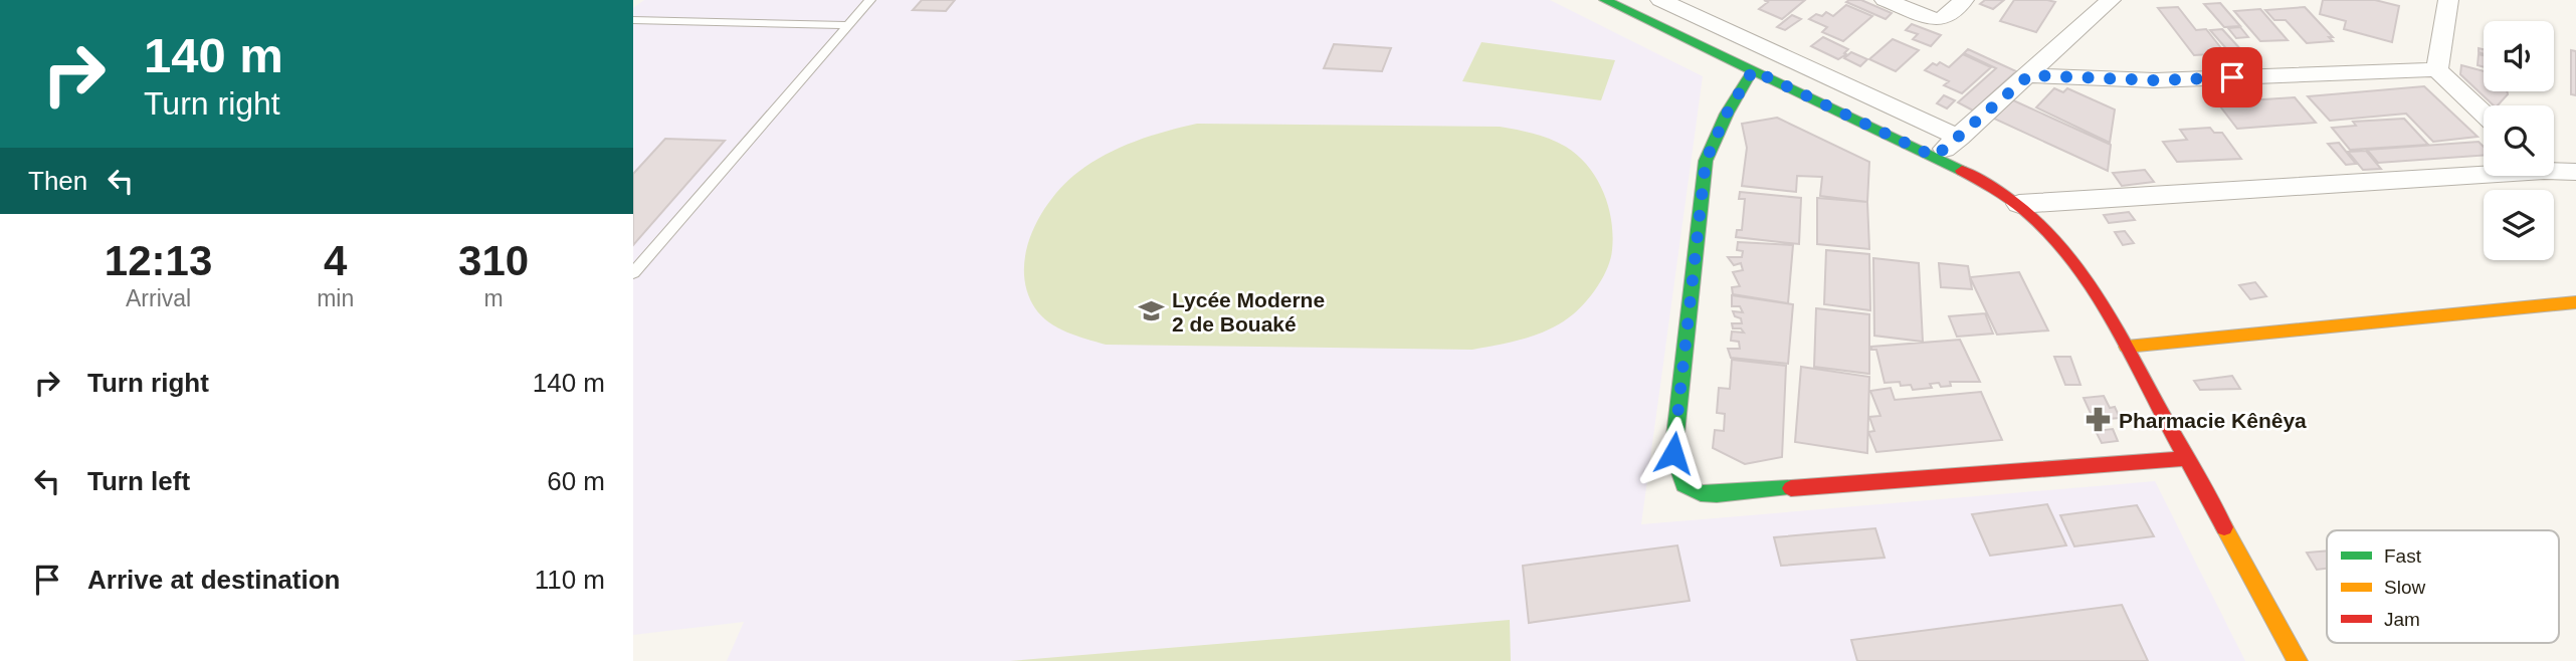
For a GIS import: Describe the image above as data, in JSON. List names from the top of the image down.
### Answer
{
  "places": {
    "school or university": ["Lycée Moderne 2 de Bouaké"],
    "pharmacy": ["Pharmacie Kênêya"]
  },
  "legend": ["Fast", "Slow", "Jam"],
  "page": {
    "turn": ["140 m", "Turn right"],
    "then": "Then",
    "eta": [
      "12:13",
      "Arrival",
      "4",
      "min",
      "310",
      "m"
    ],
    "list": [
      {
        "name": "Turn right",
        "value": "140 m"
      },
      {
        "name": "Turn left",
        "value": "60 m"
      },
      {
        "name": "Arrive at destination",
        "value": "110 m"
      }
    ]
  }
}
